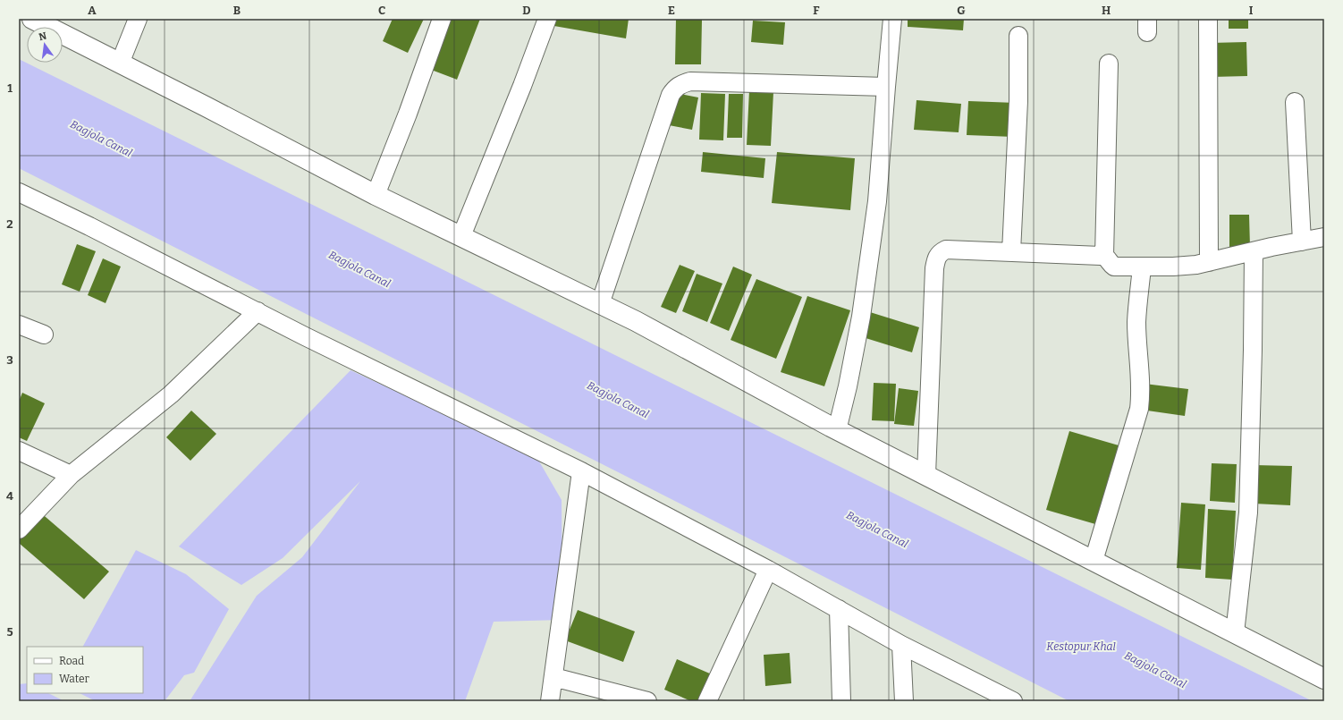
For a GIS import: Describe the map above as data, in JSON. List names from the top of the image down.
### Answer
{
  "water": ["Bagjola Canal", "Kestopur Khal"],
  "legend": ["Road", "Water"],
  "north": "top",
  "grid": {
    "columns": [
      "A",
      "B",
      "C",
      "D",
      "E",
      "F",
      "G",
      "H",
      "I"
    ],
    "rows": [
      "1",
      "2",
      "3",
      "4",
      "5"
    ]
  }
}
